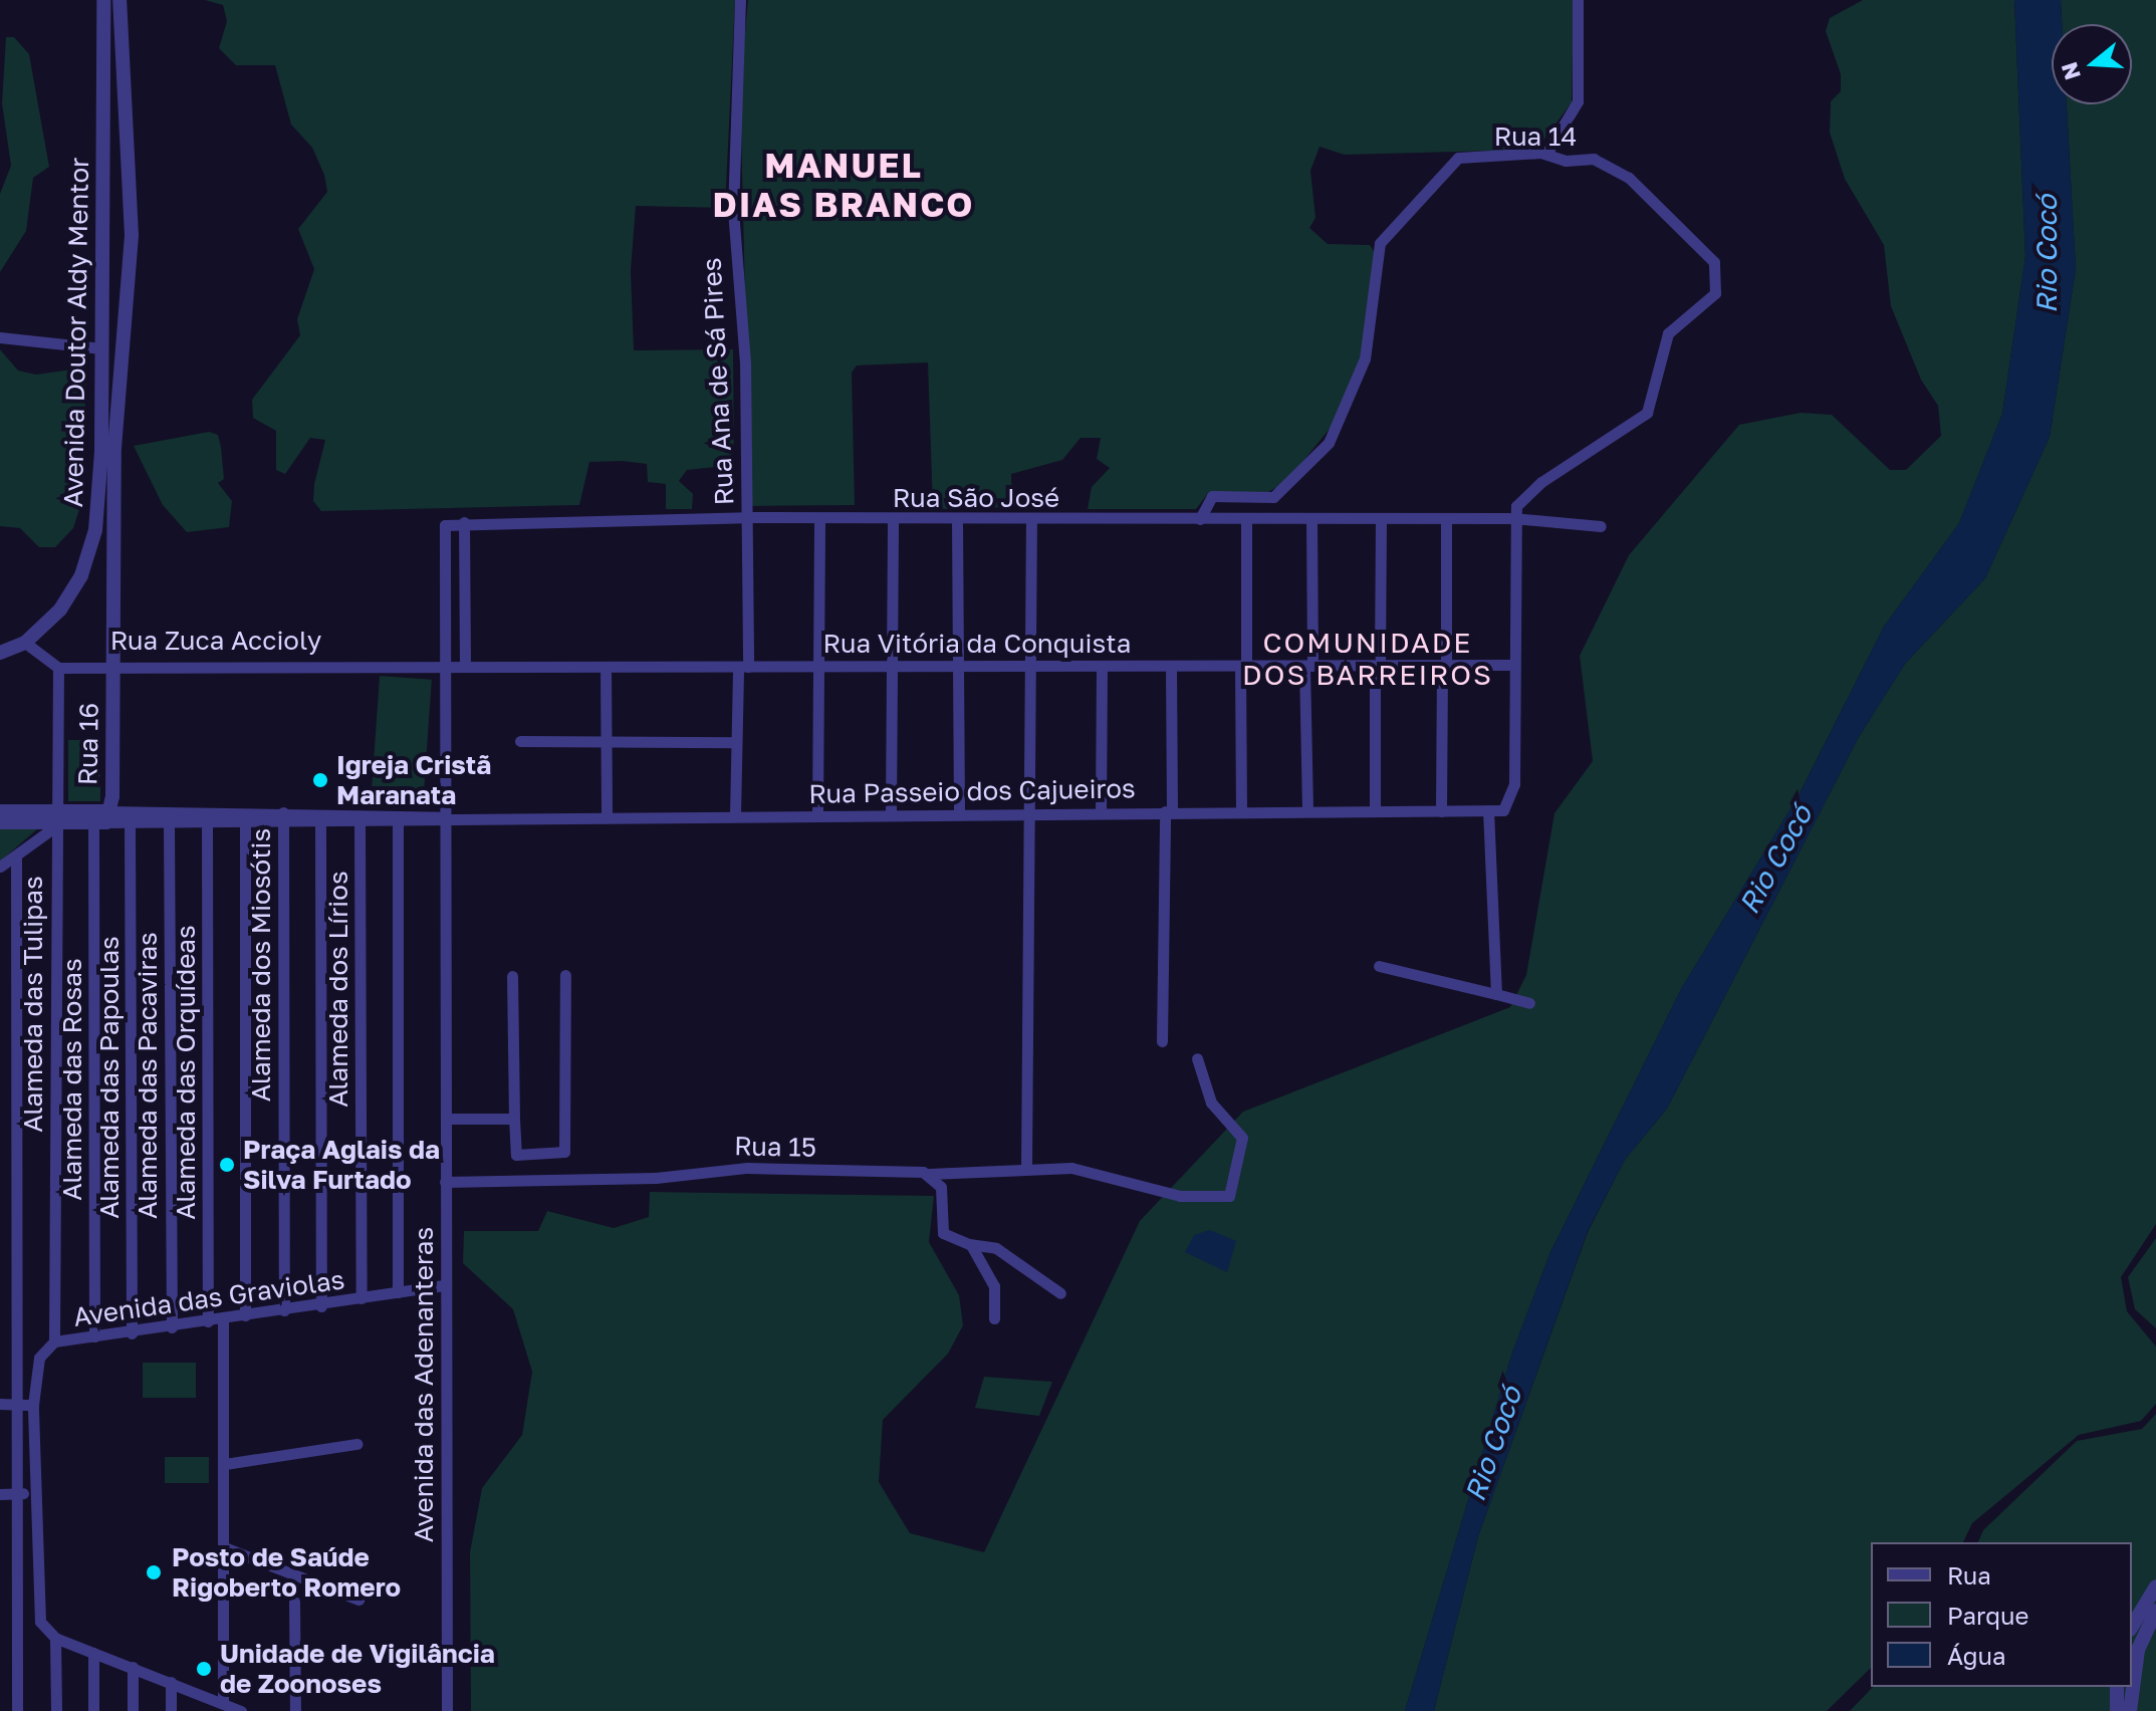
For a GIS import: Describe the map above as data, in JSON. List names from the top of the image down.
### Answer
{
  "streets": {
    "street": [
      "Rua 14",
      "Avenida Doutor Aldy Mentor",
      "Rua Ana de Sá Pires",
      "Rua São José",
      "Rua Zuca Accioly",
      "Rua Vitória da Conquista",
      "Rua 16",
      "Rua Passeio dos Cajueiros",
      "Alameda dos Miosótis",
      "Alameda dos Lírios",
      "Alameda das Tulipas",
      "Alameda das Orquídeas",
      "Alameda das Pacaviras",
      "Alameda das Papoulas",
      "Alameda das Rosas",
      "Rua 15",
      "Avenida das Graviolas",
      "Avenida das Adenanteras"
    ]
  },
  "crossings": [
    ["Rua 14", "Rua São José"],
    ["Avenida Doutor Aldy Mentor", "Rua Zuca Accioly"],
    ["Avenida Doutor Aldy Mentor", "Rua 16"],
    ["Rua Ana de Sá Pires", "Rua São José"],
    ["Rua Ana de Sá Pires", "Rua Vitória da Conquista"],
    ["Rua Ana de Sá Pires", "Rua Passeio dos Cajueiros"],
    ["Rua São José", "Avenida das Adenanteras"],
    ["Rua Zuca Accioly", "Rua Vitória da Conquista"],
    ["Rua Zuca Accioly", "Rua 16"],
    ["Rua Zuca Accioly", "Alameda das Tulipas"],
    ["Rua Zuca Accioly", "Avenida das Adenanteras"],
    ["Rua Vitória da Conquista", "Avenida das Adenanteras"],
    ["Rua 16", "Alameda das Rosas"],
    ["Rua Passeio dos Cajueiros", "Avenida das Adenanteras"],
    ["Alameda dos Miosótis", "Avenida das Graviolas"],
    ["Alameda dos Lírios", "Avenida das Graviolas"],
    ["Alameda das Tulipas", "Avenida das Graviolas"],
    ["Alameda das Orquídeas", "Avenida das Graviolas"],
    ["Alameda das Pacaviras", "Avenida das Graviolas"],
    ["Alameda das Papoulas", "Avenida das Graviolas"],
    ["Alameda das Rosas", "Avenida das Graviolas"],
    ["Rua 15", "Avenida das Adenanteras"],
    ["Avenida das Graviolas", "Avenida das Adenanteras"]
  ],
  "districts": ["MANUEL DIAS BRANCO", "COMUNIDADE DOS BARREIROS"],
  "water": ["Rio Cocó"],
  "places": [
    "Igreja Cristã Maranata",
    "Praça Aglais da Silva Furtado",
    "Posto de Saúde Rigoberto Romero",
    "Unidade de Vigilância de Zoonoses"
  ],
  "legend": ["Rua", "Parque", "Água"],
  "north": "left"
}
